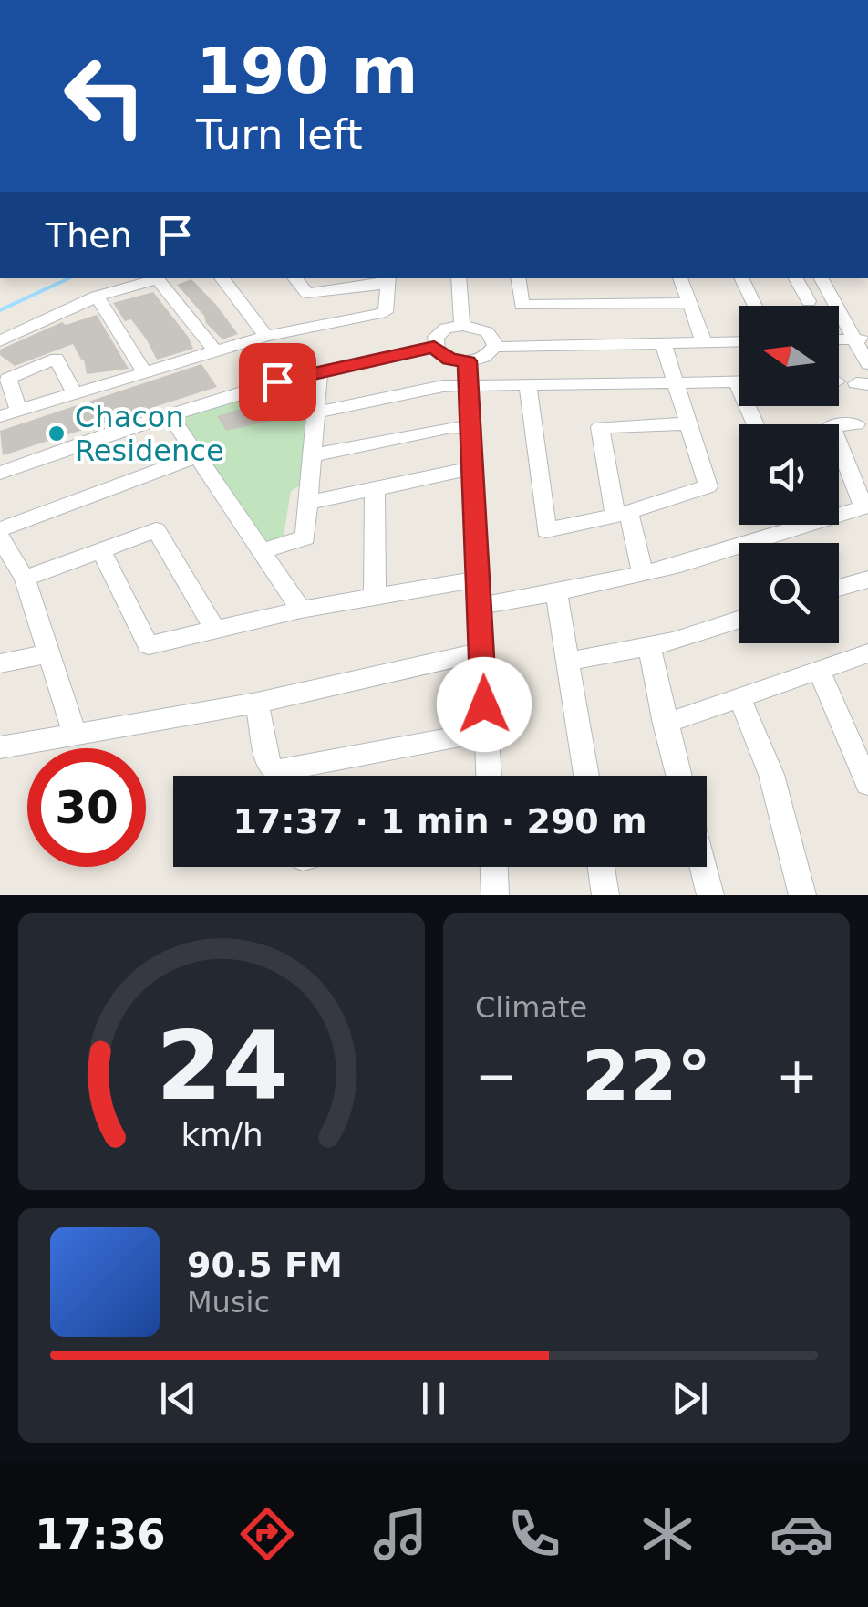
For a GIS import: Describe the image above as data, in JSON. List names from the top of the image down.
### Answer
{
  "places": ["Chacon Residence"],
  "north": "left",
  "page": {
    "turn": ["190 m", "Turn left"],
    "then": "Then",
    "limit": "30",
    "trip": "17:37 · 1 min · 290 m",
    "tile": "Climate",
    "heat": ["−", "22°", "+"],
    "song": ["90.5 FM", "Music"],
    "tabs": "17:36",
    "gauge": ["24", "km/h"]
  }
}
